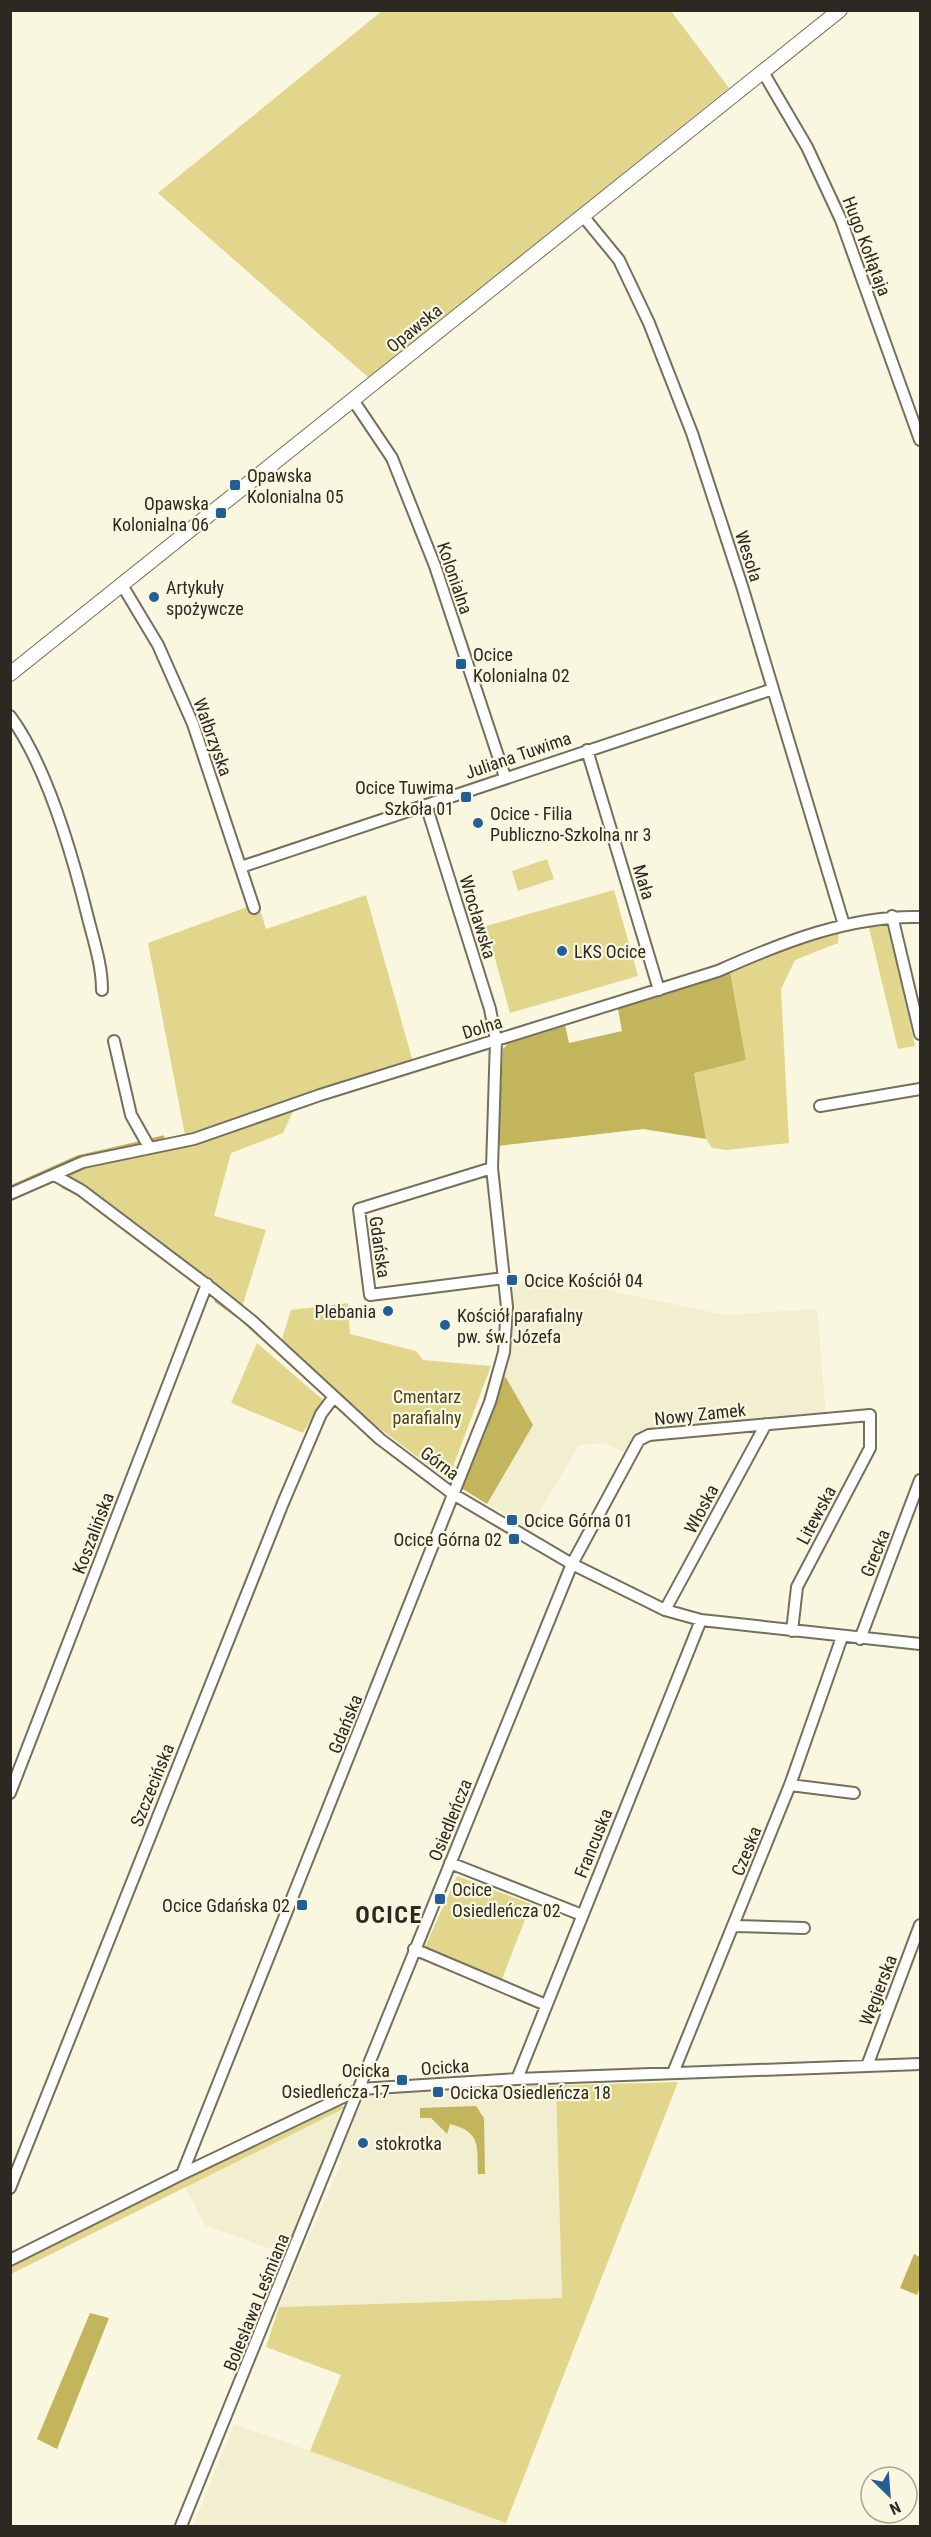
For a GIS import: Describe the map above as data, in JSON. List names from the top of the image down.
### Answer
{
  "streets": {
    "main road": ["Opawska"],
    "street": [
      "Hugo Kołłątaja",
      "Wesoła",
      "Kolonialna",
      "Wałbrzyska",
      "Juliana Tuwima",
      "Mała",
      "Wrocławska",
      "Dolna",
      "Gdańska",
      "Nowy Zamek",
      "Górna",
      "Włoska",
      "Litewska",
      "Koszalińska",
      "Grecka",
      "Szczecińska",
      "Osiedleńcza",
      "Francuska",
      "Czeska",
      "Węgierska",
      "Ocicka",
      "Bolesława Leśmiana"
    ]
  },
  "crossings": [
    ["Hugo Kołłątaja", "Opawska"],
    ["Opawska", "Wesoła"],
    ["Opawska", "Kolonialna"],
    ["Opawska", "Wałbrzyska"],
    ["Wesoła", "Juliana Tuwima"],
    ["Wesoła", "Dolna"],
    ["Kolonialna", "Juliana Tuwima"],
    ["Wałbrzyska", "Juliana Tuwima"],
    ["Juliana Tuwima", "Mała"],
    ["Juliana Tuwima", "Wrocławska"],
    ["Mała", "Dolna"],
    ["Wrocławska", "Dolna"],
    ["Wrocławska", "Gdańska"],
    ["Dolna", "Gdańska"],
    ["Dolna", "Górna"],
    ["Gdańska", "Górna"],
    ["Gdańska", "Ocicka"],
    ["Nowy Zamek", "Górna"],
    ["Nowy Zamek", "Włoska"],
    ["Nowy Zamek", "Litewska"],
    ["Nowy Zamek", "Osiedleńcza"],
    ["Górna", "Włoska"],
    ["Górna", "Litewska"],
    ["Górna", "Koszalińska"],
    ["Górna", "Grecka"],
    ["Górna", "Szczecińska"],
    ["Górna", "Osiedleńcza"],
    ["Górna", "Francuska"],
    ["Górna", "Czeska"],
    ["Osiedleńcza", "Ocicka"],
    ["Osiedleńcza", "Bolesława Leśmiana"],
    ["Francuska", "Ocicka"],
    ["Czeska", "Ocicka"],
    ["Węgierska", "Ocicka"],
    ["Ocicka", "Bolesława Leśmiana"]
  ],
  "districts": ["OCICE"],
  "parks": ["Cmentarz parafialny"],
  "places": {
    "transit": [
      "Opawska Kolonialna 05",
      "Opawska Kolonialna 06",
      "Ocice Kolonialna 02",
      "Ocice Tuwima Szkoła 01",
      "Ocice Kościół 04",
      "Ocice Górna 01",
      "Ocice Górna 02",
      "Ocice Osiedleńcza 02",
      "Ocice Gdańska 02",
      "Ocicka Osiedleńcza 17",
      "Ocicka Osiedleńcza 18"
    ],
    "other": [
      "Artykuły spożywcze",
      "Ocice - Filia Publiczno-Szkolna nr 3",
      "LKS Ocice",
      "Plebania",
      "Kościół parafialny pw. św. Józefa",
      "stokrotka"
    ]
  },
  "north": "bottom right"
}
